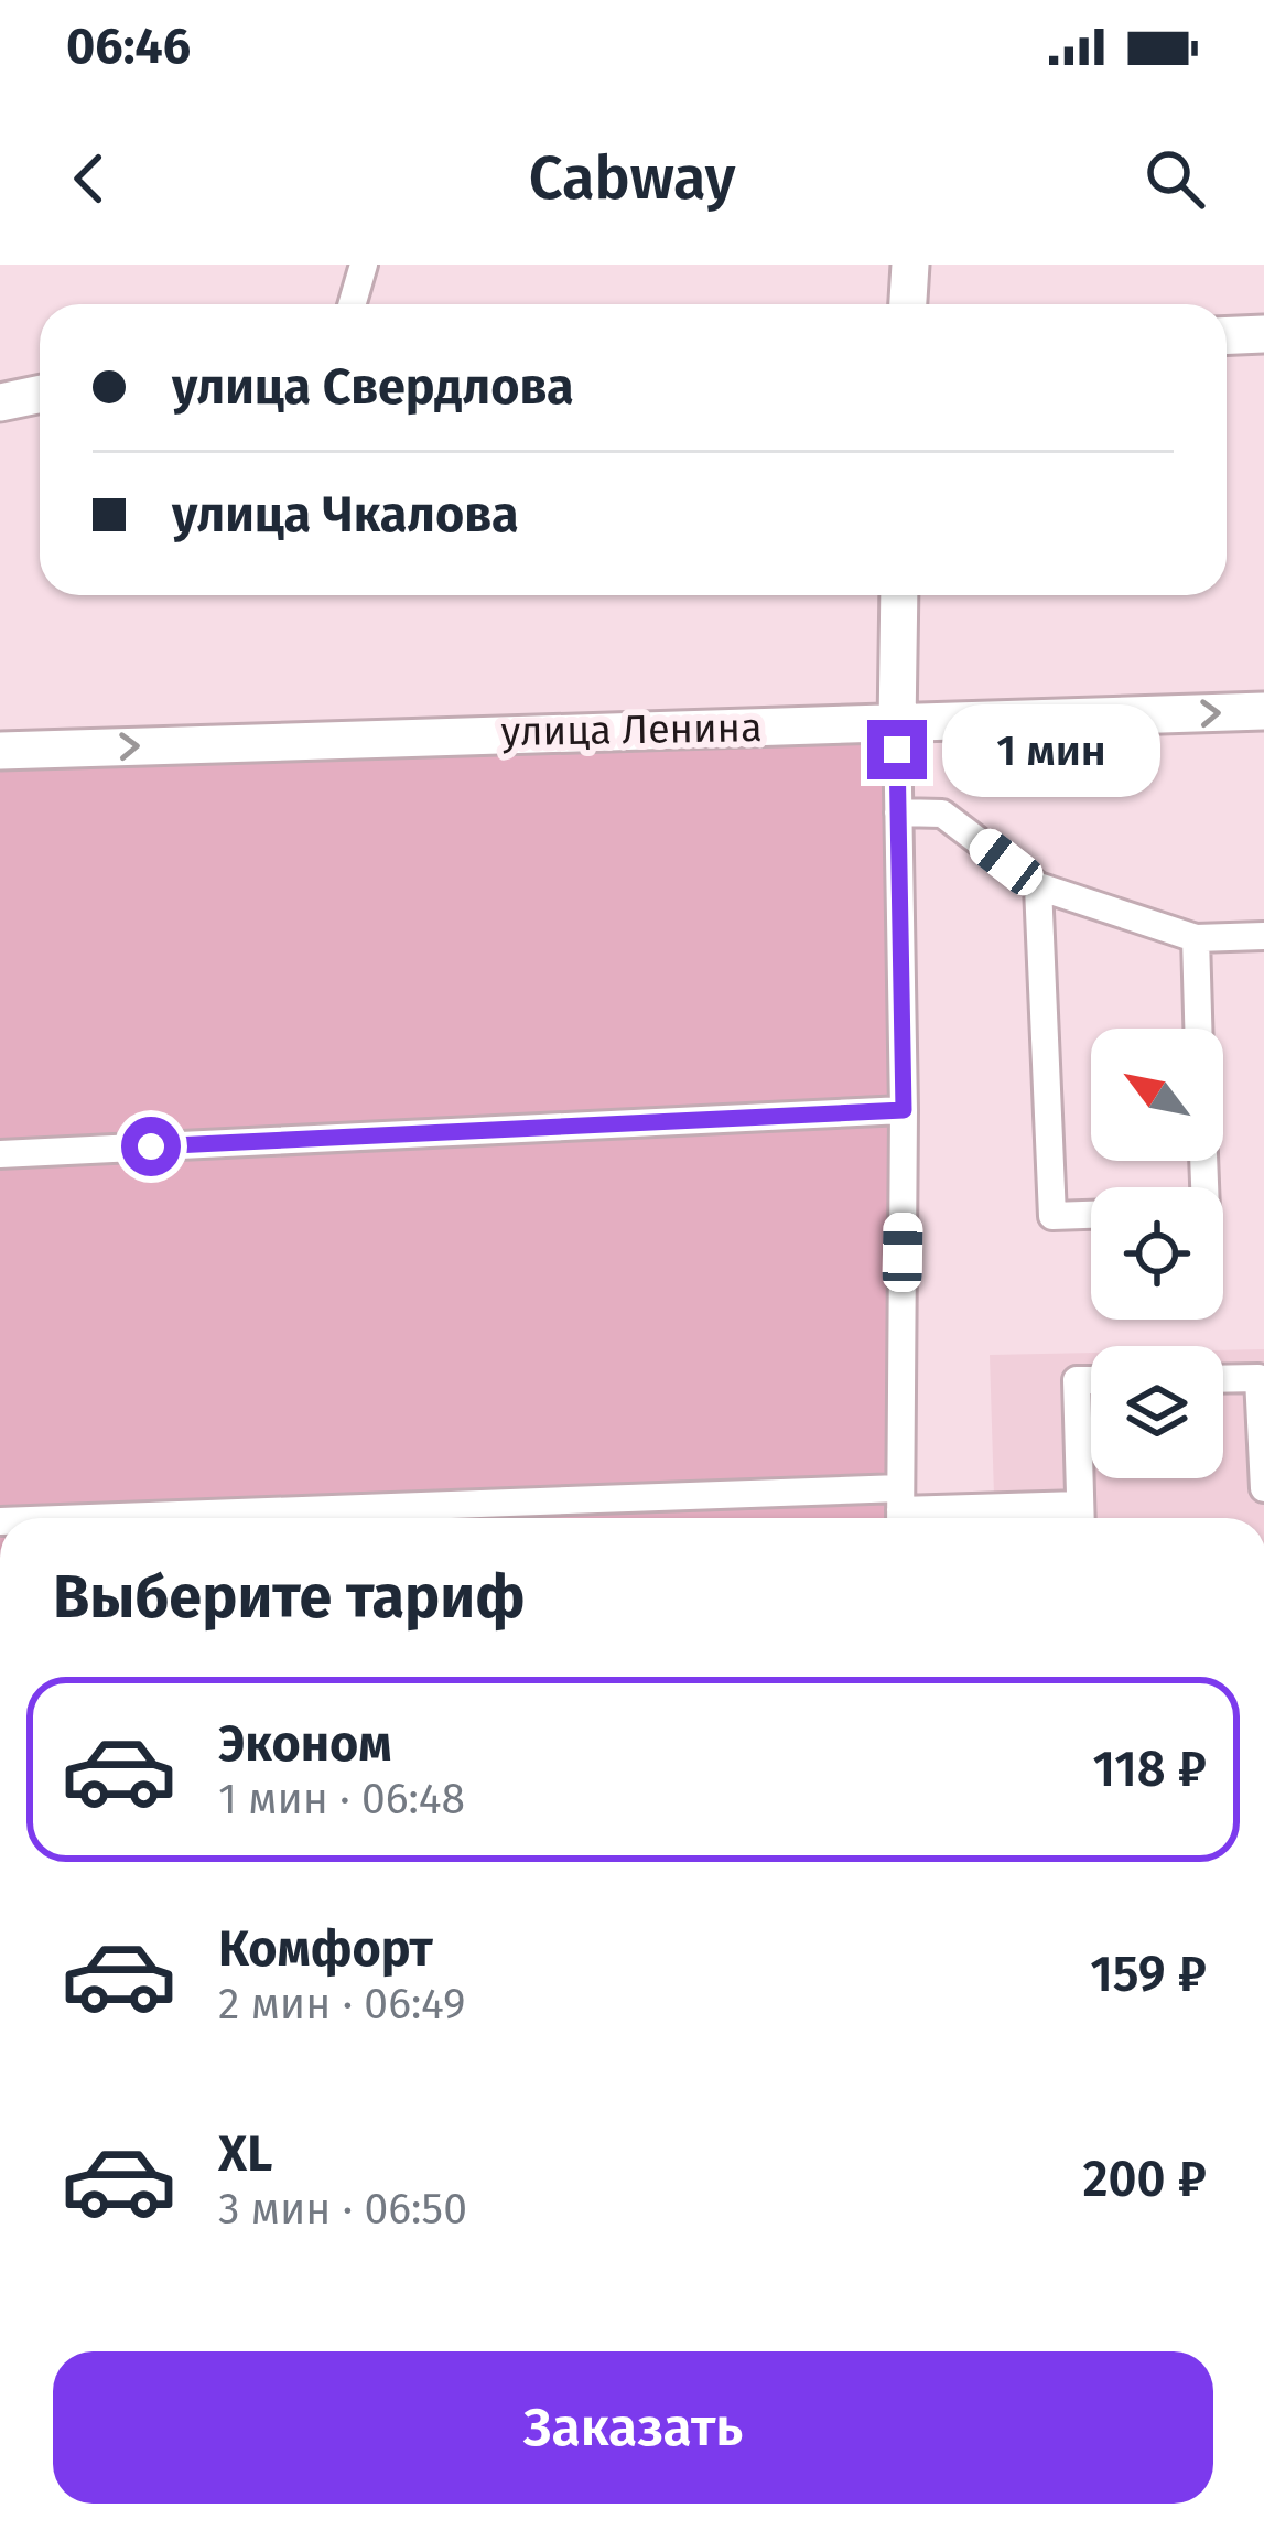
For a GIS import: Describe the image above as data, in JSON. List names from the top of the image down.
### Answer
{
  "streets": {
    "main road": ["улица Ленина"]
  },
  "one_way": ["улица Ленина"],
  "north": "top left",
  "page": {
    "status": "06:46",
    "header": "Cabway",
    "banner": ["улица Свердлова", "улица Чкалова"],
    "bubble": "1 мин",
    "heading": "Выберите тариф",
    "list": [
      {
        "name": "Эконом",
        "note": "1 мин · 06:48",
        "value": "118 ₽"
      },
      {
        "name": "Комфорт",
        "note": "2 мин · 06:49",
        "value": "159 ₽"
      },
      {
        "name": "XL",
        "note": "3 мин · 06:50",
        "value": "200 ₽"
      }
    ],
    "buttons": "Заказать"
  }
}
